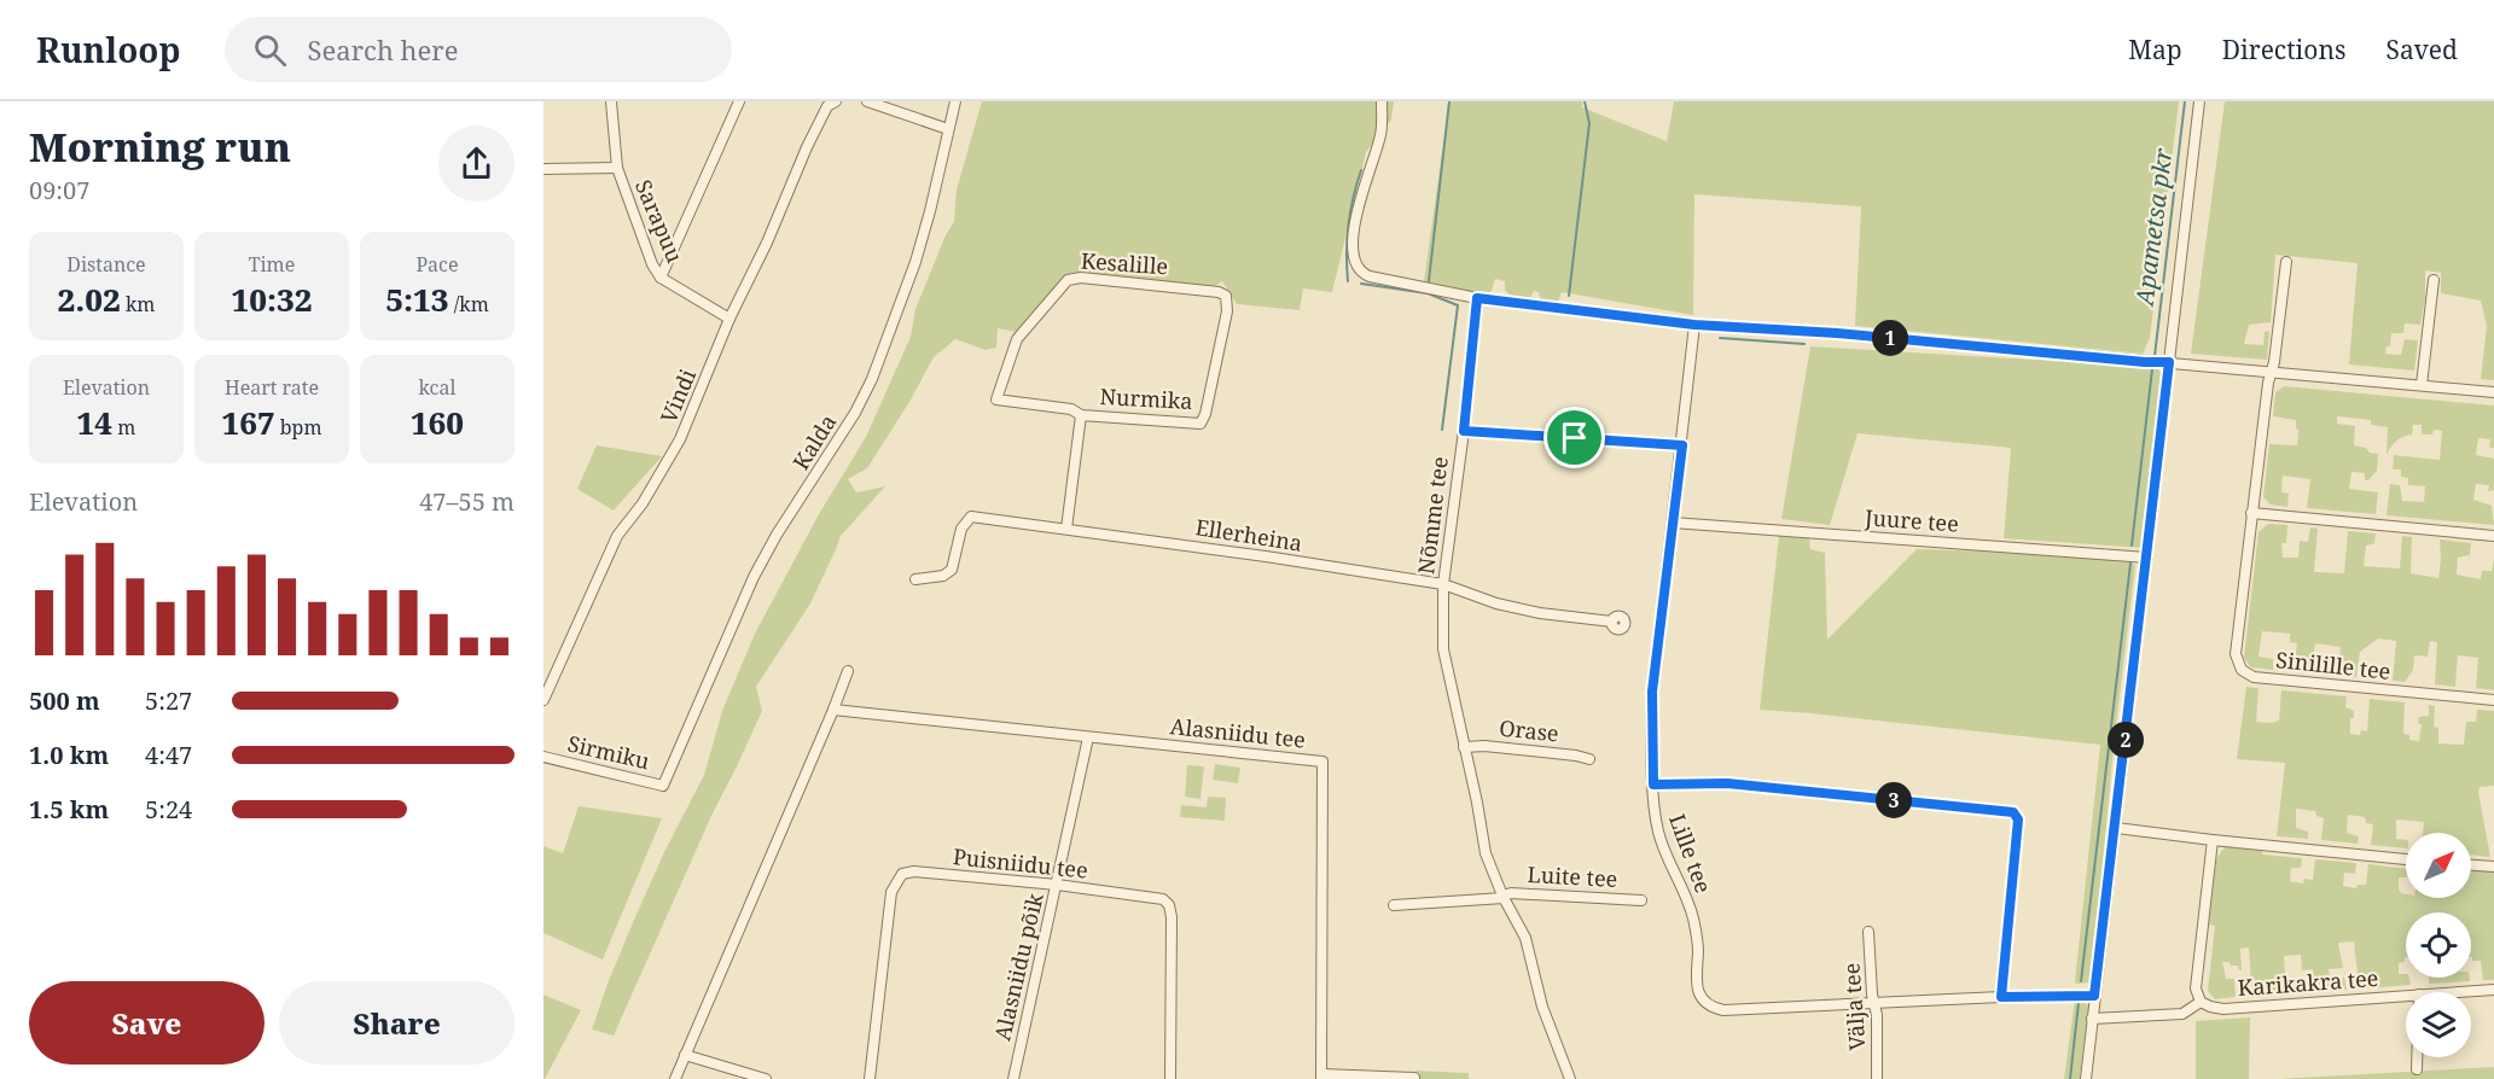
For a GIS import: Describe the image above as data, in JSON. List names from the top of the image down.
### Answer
{
  "streets": {
    "street": [
      "Sarapuu",
      "Kesalille",
      "Vindi",
      "Nurmika",
      "Kalda",
      "Nõmme tee",
      "Juure tee",
      "Ellerheina",
      "Sinilille tee",
      "Orase",
      "Alasniidu tee",
      "Sirmiku",
      "Lille tee",
      "Puisniidu tee",
      "Luite tee",
      "Alasniidu põik",
      "Karikakra tee",
      "Välja tee"
    ]
  },
  "crossings": [
    ["Sarapuu", "Vindi"],
    ["Kesalille", "Nurmika"],
    ["Nurmika", "Ellerheina"],
    ["Kalda", "Sirmiku"],
    ["Nõmme tee", "Ellerheina"],
    ["Nõmme tee", "Orase"],
    ["Nõmme tee", "Luite tee"],
    ["Juure tee", "Lille tee"],
    ["Alasniidu tee", "Alasniidu põik"],
    ["Lille tee", "Välja tee"],
    ["Puisniidu tee", "Alasniidu põik"]
  ],
  "water": ["Apametsa pkr"],
  "north": "top right",
  "page": {
    "header": "Runloop",
    "search": "Search here",
    "nav": ["Map", "Directions", "Saved"],
    "heading": ["Morning run", "09:07"],
    "stats": [
      ["Distance", "2.02 km"],
      ["Time", "10:32"],
      ["Pace", "5:13 /km"],
      ["Elevation", "14 m"],
      ["Heart rate", "167 bpm"],
      ["kcal", "160"]
    ],
    "pins": ["1", "2", "3"],
    "chart": ["Elevation", "47–55 m"],
    "list": [
      {
        "name": "500 m",
        "note": "5:27"
      },
      {
        "name": "1.0 km",
        "note": "4:47"
      },
      {
        "name": "1.5 km",
        "note": "5:24"
      }
    ],
    "buttons": ["Save", "Share"]
  }
}
